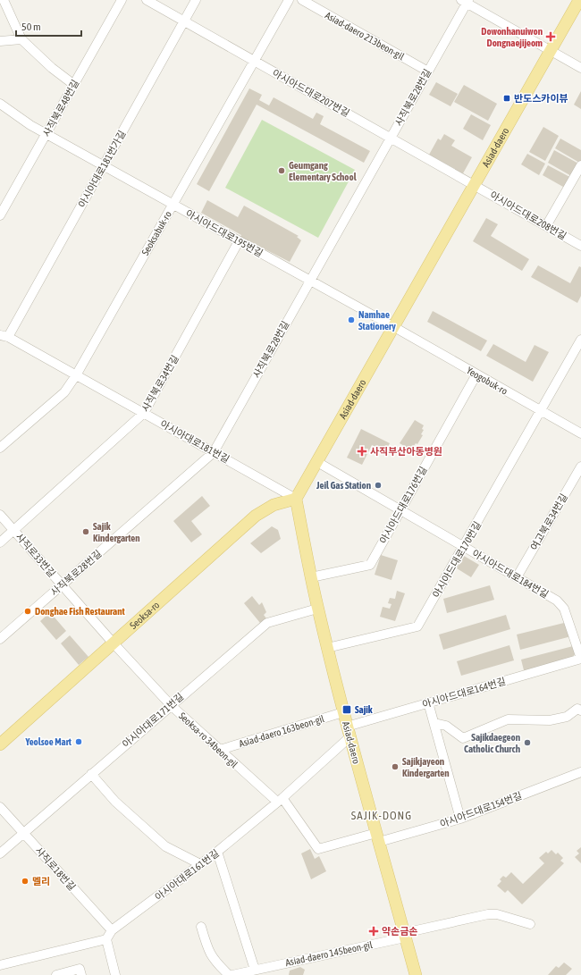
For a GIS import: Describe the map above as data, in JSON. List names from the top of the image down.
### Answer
{
  "streets": {
    "main road": ["Asiad-daero", "Seoksa-ro"],
    "street": [
      "Asiad-daero 213beon-gil",
      "아시아드대로207번길",
      "사직북로28번길",
      "사직북로48번길",
      "아시아대로181번가길",
      "아시아드대로208번길",
      "Seoksabuk-ro",
      "아시아드대로195번길",
      "Yeogobuk-ro",
      "사직북로34번길",
      "아시아대로181번길",
      "아시아드대로176번길",
      "여고북로34번길",
      "사직로33번길",
      "아시아드대로170번길",
      "아시아드대로184번길",
      "아시아드대로164번길",
      "아시아대로171번길",
      "Asiad-daero 163beon-gil",
      "Seoksa-ro 34beon-gil",
      "아시아드대로154번길",
      "사직로18번길",
      "아시아대로161번길",
      "Asiad-daero 145beon-gil"
    ]
  },
  "crossings": [
    ["Asiad-daero 213beon-gil", "사직북로28번길"],
    ["아시아드대로207번길", "사직북로28번길"],
    ["아시아드대로207번길", "Asiad-daero"],
    ["아시아드대로207번길", "아시아대로181번가길"],
    ["아시아드대로207번길", "아시아드대로208번길"],
    ["아시아드대로207번길", "Seoksabuk-ro"],
    ["사직북로28번길", "아시아드대로195번길"],
    ["사직북로28번길", "아시아대로181번길"],
    ["사직북로28번길", "사직로33번길"],
    ["사직북로48번길", "아시아드대로195번길"],
    ["Asiad-daero", "아시아드대로208번길"],
    ["Asiad-daero", "아시아드대로195번길"],
    ["Asiad-daero", "Yeogobuk-ro"],
    ["Asiad-daero", "아시아대로181번길"],
    ["Asiad-daero", "아시아드대로176번길"],
    ["Asiad-daero", "아시아드대로170번길"],
    ["Asiad-daero", "아시아드대로184번길"],
    ["Asiad-daero", "Seoksa-ro"],
    ["Asiad-daero", "아시아드대로164번길"],
    ["Asiad-daero", "아시아대로171번길"],
    ["Asiad-daero", "Asiad-daero 163beon-gil"],
    ["Asiad-daero", "Seoksa-ro 34beon-gil"],
    ["Asiad-daero", "아시아드대로154번길"],
    ["Asiad-daero", "아시아대로161번길"],
    ["Asiad-daero", "Asiad-daero 145beon-gil"],
    ["아시아대로181번가길", "아시아드대로195번길"],
    ["아시아대로181번가길", "아시아대로181번길"],
    ["Seoksabuk-ro", "아시아드대로195번길"],
    ["Seoksabuk-ro", "아시아대로181번길"],
    ["아시아드대로195번길", "Yeogobuk-ro"],
    ["아시아드대로195번길", "사직북로34번길"],
    ["Yeogobuk-ro", "아시아드대로176번길"],
    ["Yeogobuk-ro", "아시아드대로170번길"],
    ["사직북로34번길", "아시아대로181번길"],
    ["사직북로34번길", "사직로33번길"],
    ["아시아대로181번길", "Seoksa-ro"],
    ["아시아드대로176번길", "아시아드대로184번길"],
    ["여고북로34번길", "아시아드대로184번길"],
    ["사직로33번길", "Seoksa-ro"],
    ["사직로33번길", "Seoksa-ro 34beon-gil"],
    ["아시아드대로170번길", "아시아드대로184번길"],
    ["아시아드대로184번길", "아시아드대로164번길"],
    ["Seoksa-ro", "Seoksa-ro 34beon-gil"],
    ["아시아드대로164번길", "아시아대로161번길"],
    ["아시아대로171번길", "Seoksa-ro 34beon-gil"],
    ["아시아대로171번길", "사직로18번길"],
    ["Asiad-daero 163beon-gil", "Seoksa-ro 34beon-gil"],
    ["Seoksa-ro 34beon-gil", "아시아드대로154번길"],
    ["Seoksa-ro 34beon-gil", "아시아대로161번길"],
    ["사직로18번길", "아시아대로161번길"]
  ],
  "districts": ["SAJIK-DONG"],
  "places": {
    "health": ["Dowonhanuiwon Dongnaejijeom", "사직부산아동병원", "약손금손"],
    "transit": ["반도스카이뷰", "Sajik"],
    "other": [
      "Geumgang Elementary School",
      "Namhae Stationery",
      "Jeil Gas Station",
      "Sajik Kindergarten",
      "Donghae Fish Restaurant",
      "Yeolsoe Mart",
      "Sajikdaegeon Catholic Church",
      "Sajikjayeon Kindergarten",
      "멜리"
    ]
  },
  "scale_bar": "50 m"
}
